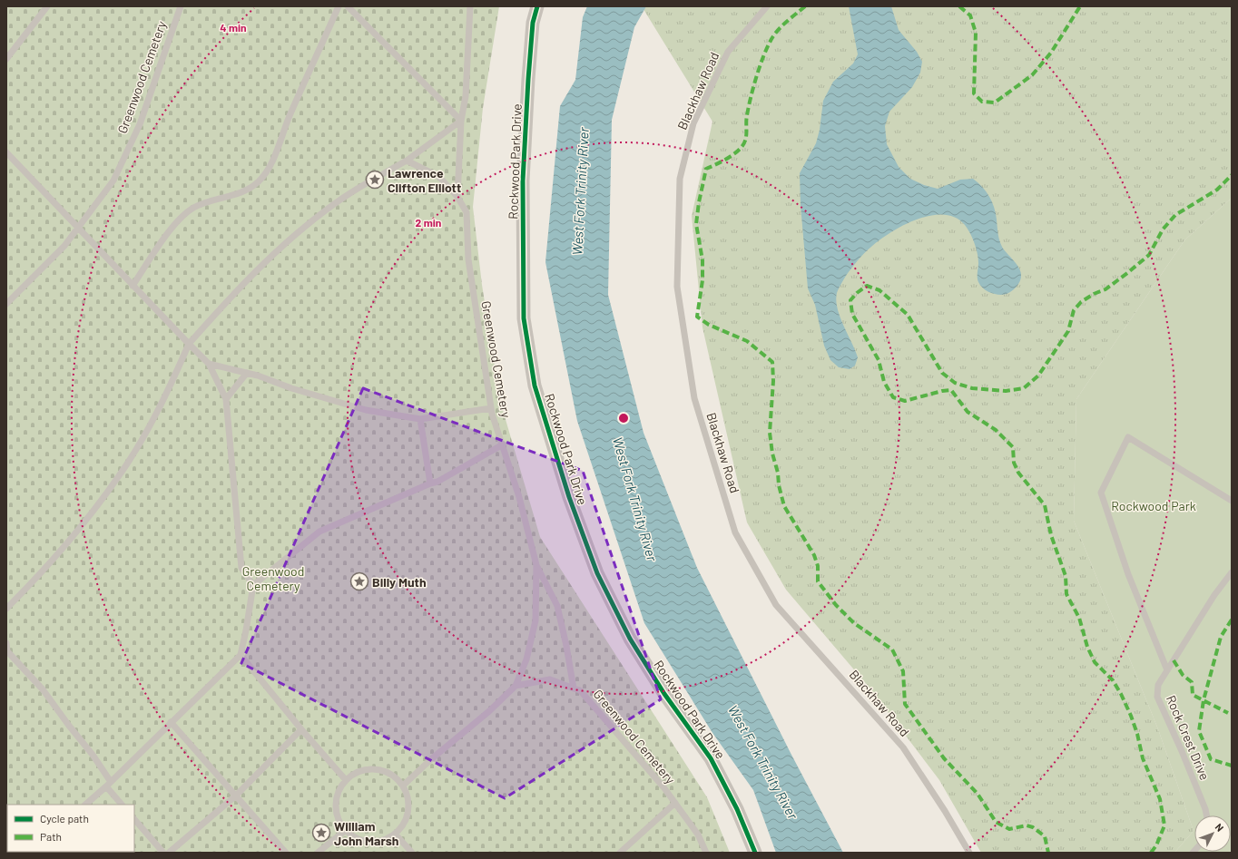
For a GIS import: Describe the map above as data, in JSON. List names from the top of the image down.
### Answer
{
  "streets": {
    "street": ["Rockwood Park Drive"],
    "lane": ["Greenwood Cemetery", "Blackhaw Road", "Rock Crest Drive"]
  },
  "water": ["West Fork Trinity River"],
  "parks": ["Rockwood Park", "Greenwood Cemetery"],
  "places": {
    "place": ["Lawrence Clifton Elliott", "Billy Muth", "William John Marsh"]
  },
  "legend": ["Cycle path", "Path"],
  "north": "top right",
  "rings": ["4 min", "2 min"]
}
